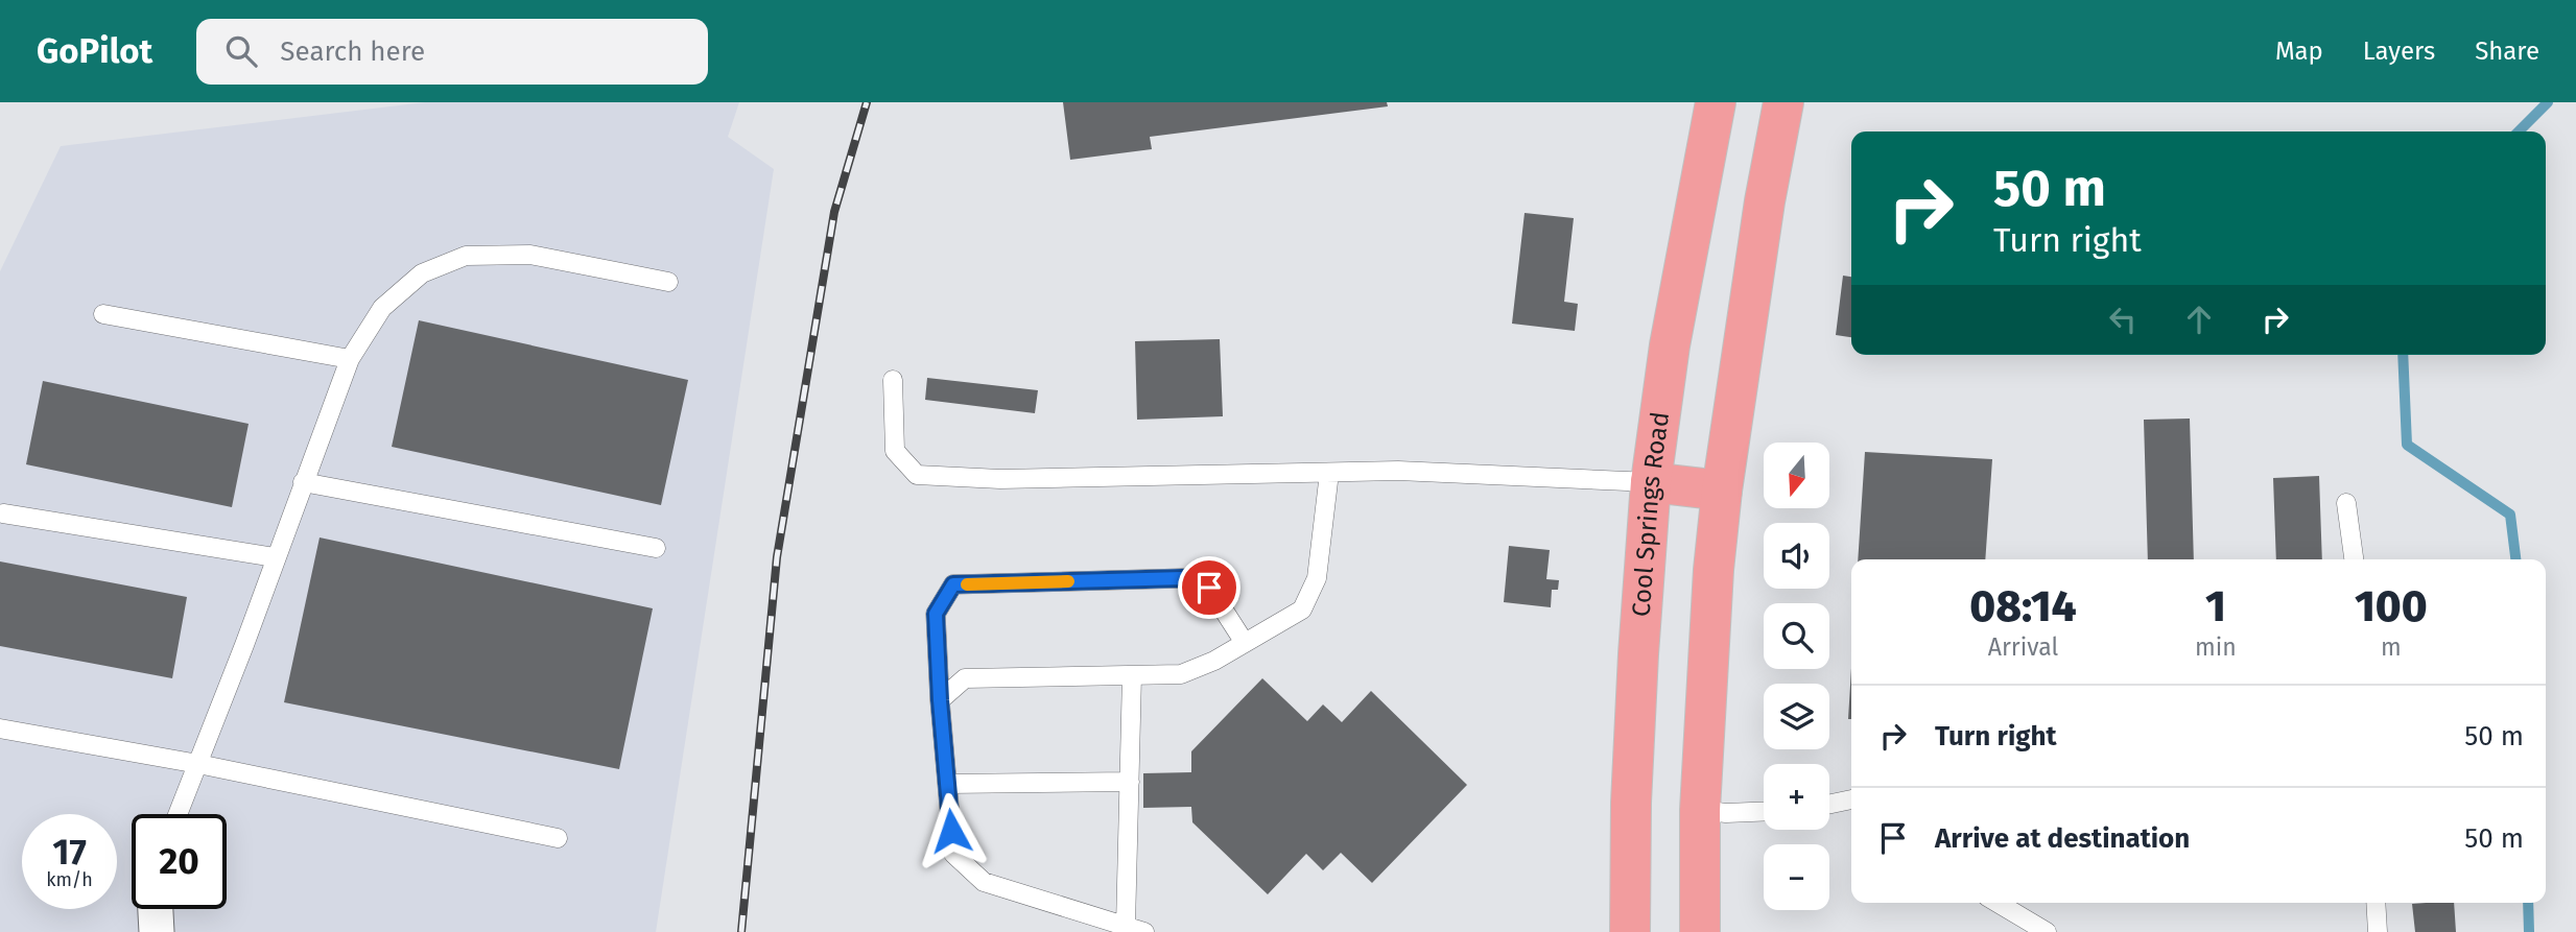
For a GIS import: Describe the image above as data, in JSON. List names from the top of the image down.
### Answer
{
  "streets": {
    "main road": ["Cool Springs Road"]
  },
  "north": "bottom",
  "page": {
    "header": "GoPilot",
    "search": "Search here",
    "nav": ["Map", "Layers", "Share"],
    "turn": ["50 m", "Turn right"],
    "map_buttons": ["+", "−"],
    "eta": [
      "08:14",
      "Arrival",
      "1",
      "min",
      "100",
      "m"
    ],
    "list": [
      {
        "name": "Turn right",
        "value": "50 m"
      },
      {
        "name": "Arrive at destination",
        "value": "50 m"
      }
    ],
    "speed": "17 km/h",
    "limit": "20"
  }
}
